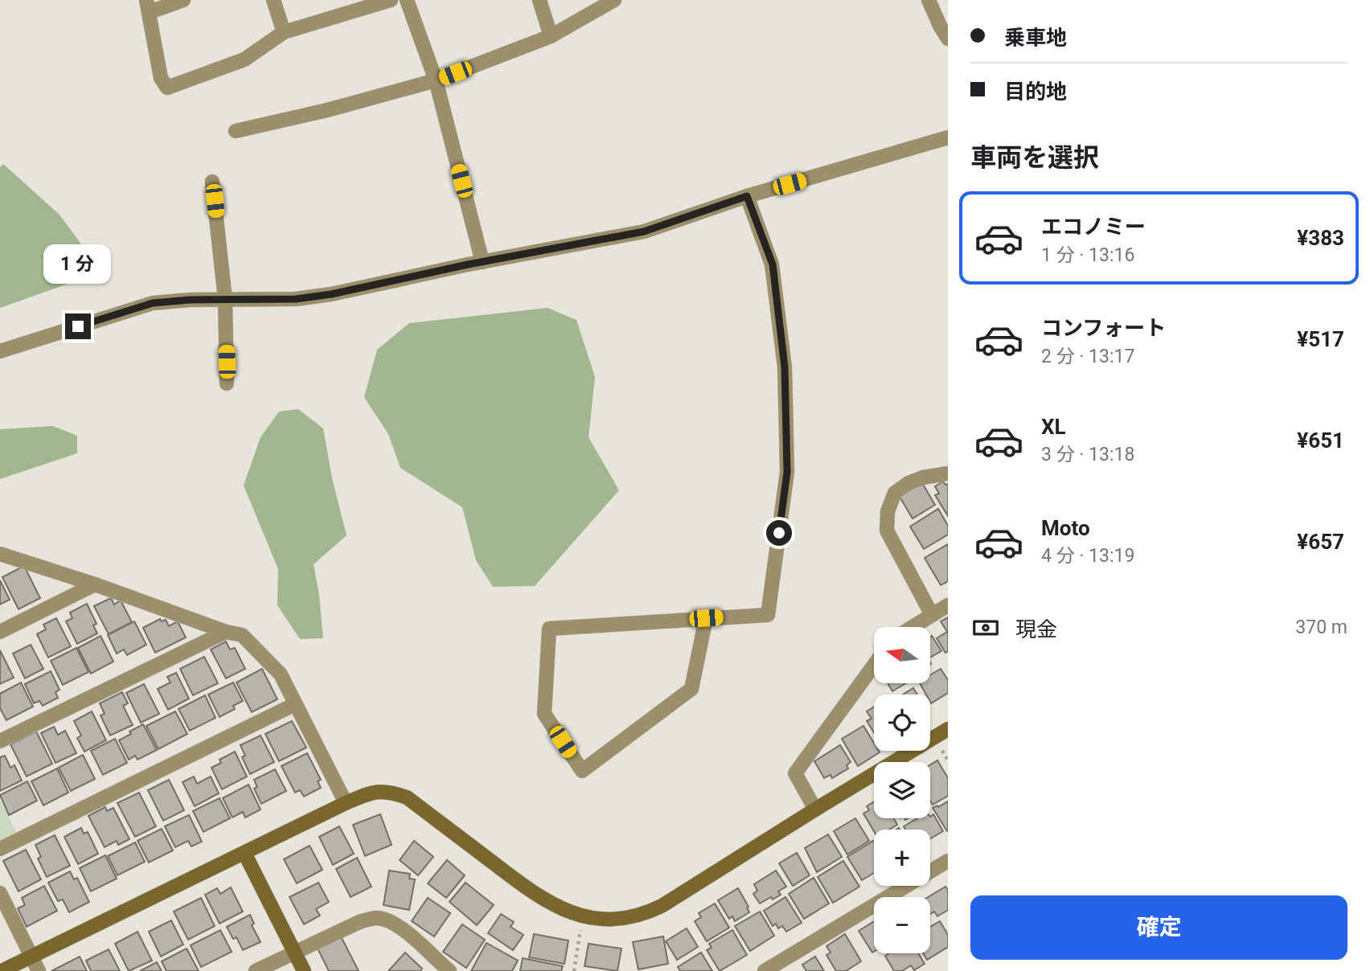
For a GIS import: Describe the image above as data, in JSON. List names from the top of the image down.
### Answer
{
  "north": "left",
  "page": {
    "banner": ["乗車地", "目的地"],
    "heading": "車両を選択",
    "list": [
      {
        "name": "エコノミー",
        "note": "1 分 · 13:16",
        "value": "¥383"
      },
      {
        "name": "コンフォート",
        "note": "2 分 · 13:17",
        "value": "¥517"
      },
      {
        "name": "XL",
        "note": "3 分 · 13:18",
        "value": "¥651"
      },
      {
        "name": "Moto",
        "note": "4 分 · 13:19",
        "value": "¥657"
      }
    ],
    "bubble": "1 分",
    "pay": ["現金", "370 m"],
    "map_buttons": ["+", "−"],
    "buttons": "確定"
  }
}
